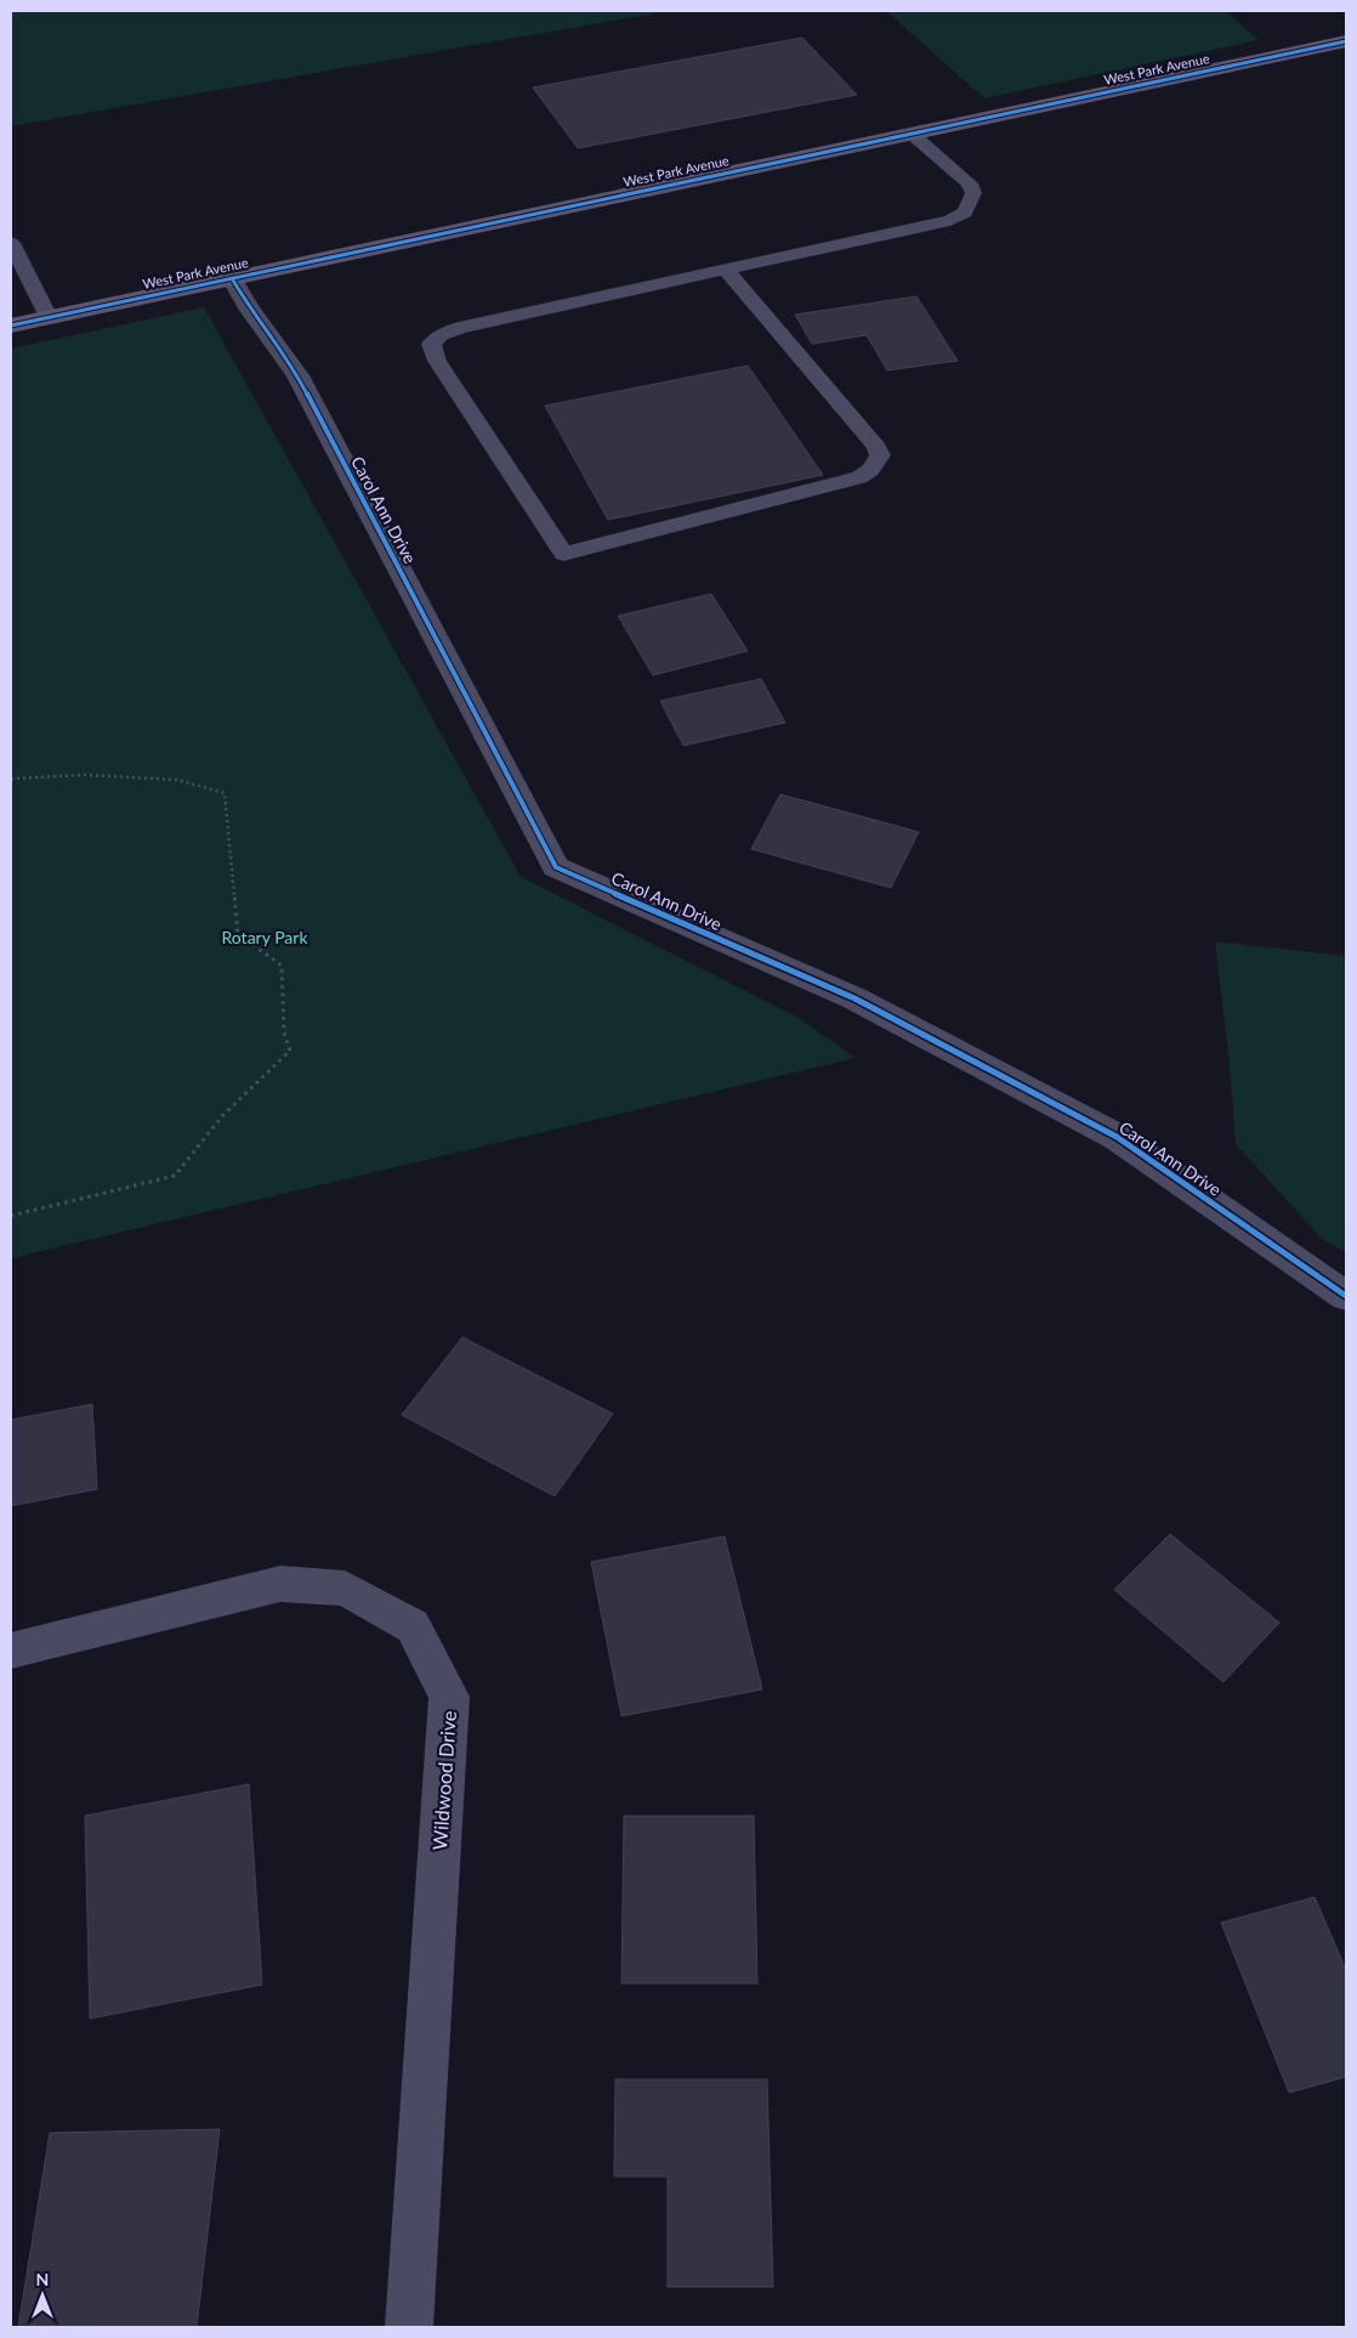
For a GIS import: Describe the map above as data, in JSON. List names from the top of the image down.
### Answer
{
  "streets": {
    "street": ["West Park Avenue", "Carol Ann Drive", "Wildwood Drive"]
  },
  "crossings": [
    ["West Park Avenue", "Carol Ann Drive"]
  ],
  "parks": ["Rotary Park"],
  "north": "top"
}
